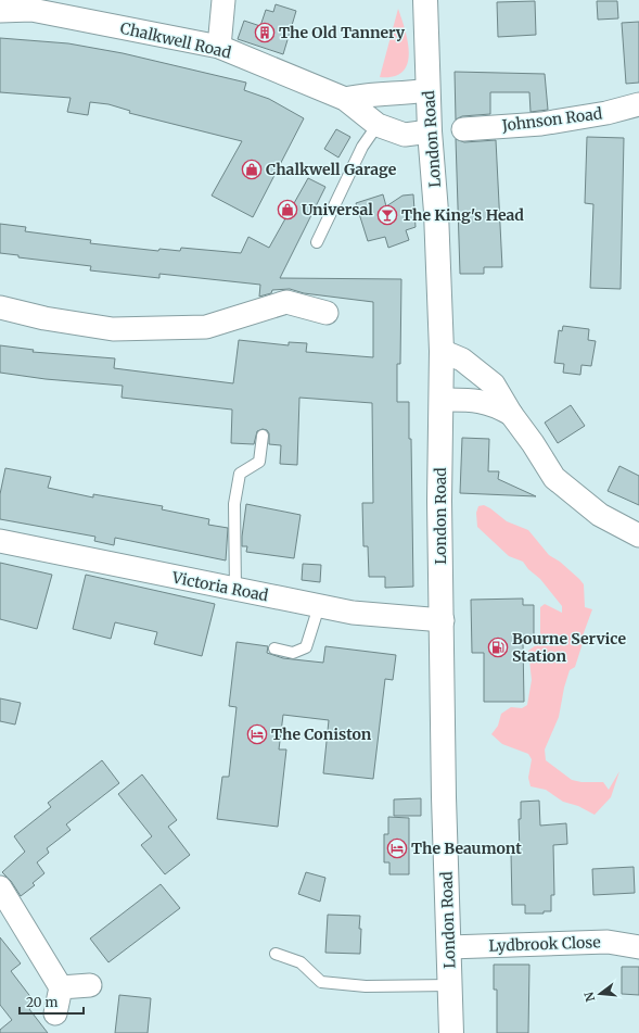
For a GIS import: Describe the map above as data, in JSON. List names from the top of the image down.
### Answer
{
  "streets": {
    "main road": ["London Road"],
    "street": [
      "Chalkwell Road",
      "Johnson Road",
      "Victoria Road",
      "Lydbrook Close"
    ]
  },
  "crossings": [
    ["Chalkwell Road", "London Road"],
    ["London Road", "Victoria Road"],
    ["London Road", "Lydbrook Close"]
  ],
  "places": {
    "building": ["The Old Tannery"],
    "shop": ["Chalkwell Garage", "Universal"],
    "bar": ["The King's Head"],
    "fuel station": ["Bourne Service Station"],
    "hotel": ["The Coniston", "The Beaumont"]
  },
  "scale_bar": "20 m",
  "north": "left"
}
